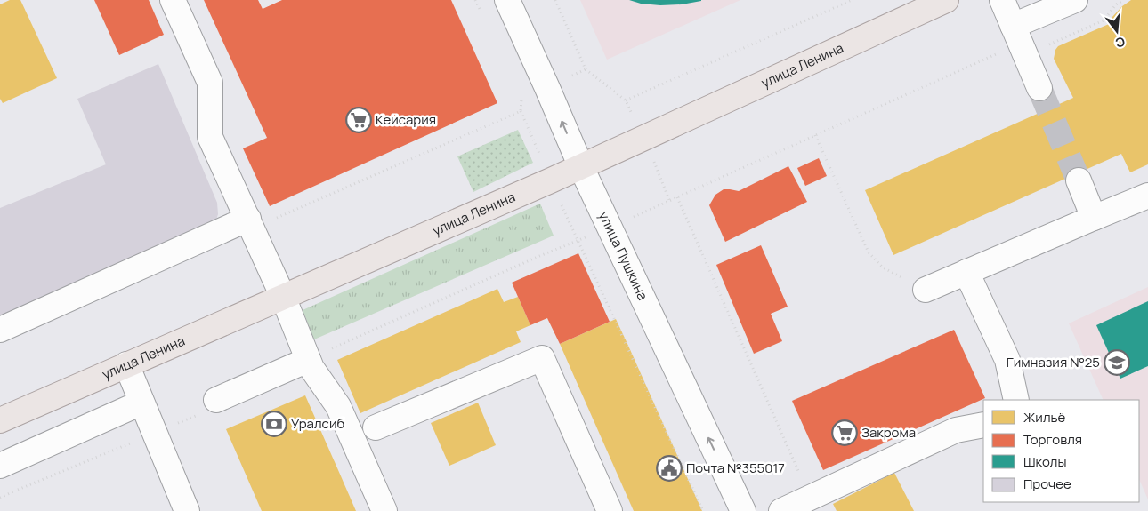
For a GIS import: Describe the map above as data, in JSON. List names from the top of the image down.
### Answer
{
  "streets": {
    "main road": ["улица Ленина"],
    "street": ["улица Пушкина"]
  },
  "crossings": [
    ["улица Ленина", "улица Пушкина"]
  ],
  "one_way": ["улица Пушкина"],
  "places": {
    "supermarket": ["Кейсария", "Закрома"],
    "school or university": ["Гимназия №25"],
    "bank": ["Уралсиб"],
    "public building": ["Почта №355017"]
  },
  "legend": [
    "Жильё",
    "Торговля",
    "Школы",
    "Прочее"
  ],
  "north": "bottom"
}
